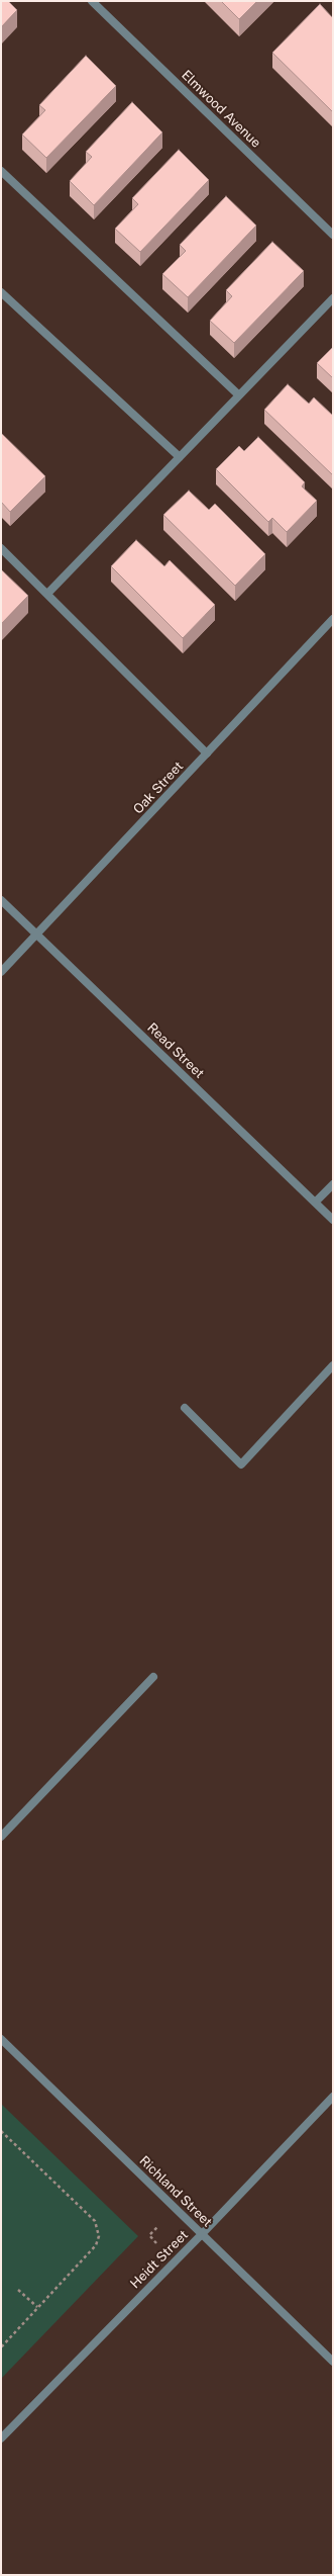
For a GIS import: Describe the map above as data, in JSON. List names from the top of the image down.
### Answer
{
  "streets": {
    "street": [
      "Elmwood Avenue",
      "Oak Street",
      "Read Street",
      "Richland Street",
      "Heidt Street"
    ]
  },
  "crossings": [
    ["Oak Street", "Read Street"],
    ["Richland Street", "Heidt Street"]
  ]
}
